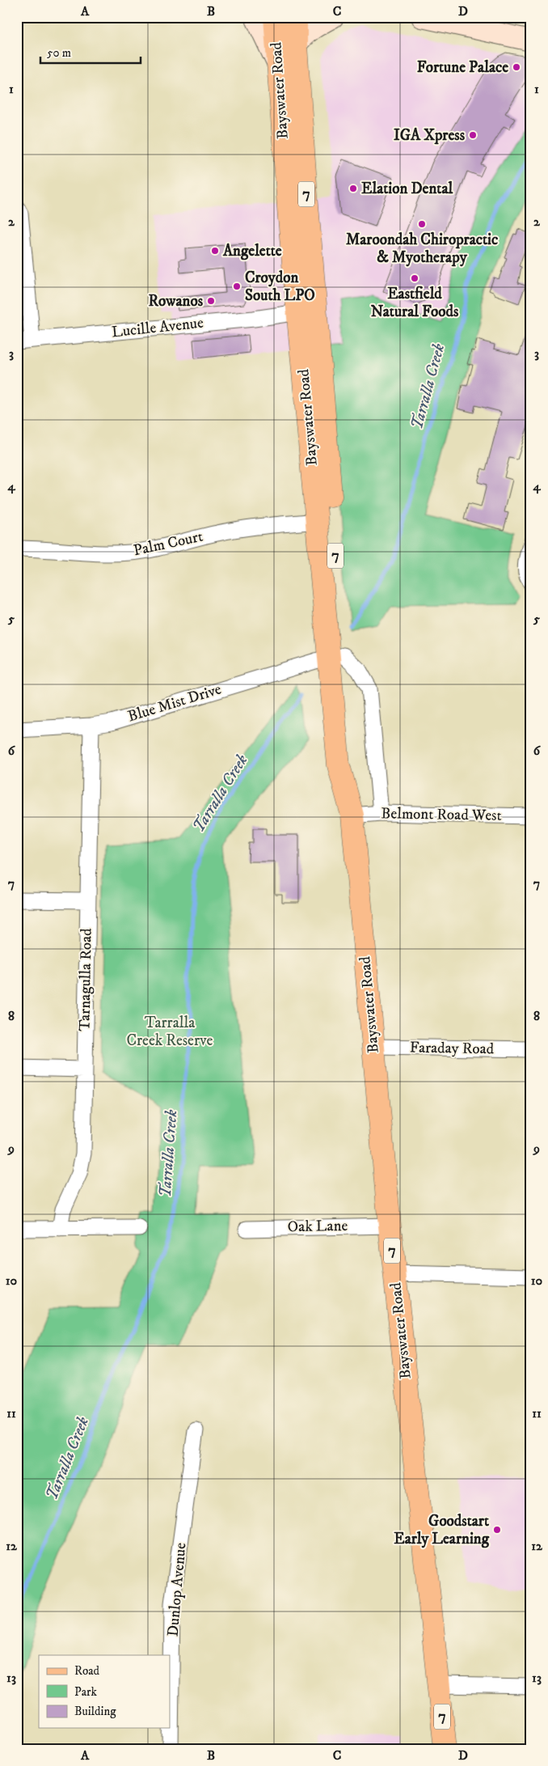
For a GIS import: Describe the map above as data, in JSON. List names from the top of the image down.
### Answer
{
  "streets": {
    "main road": ["Bayswater Road", "7"],
    "street": [
      "Lucille Avenue",
      "Palm Court",
      "Blue Mist Drive",
      "Belmont Road West",
      "Tarnagulla Road",
      "Faraday Road",
      "Oak Lane",
      "Dunlop Avenue"
    ]
  },
  "crossings": [
    ["Bayswater Road", "Lucille Avenue"],
    ["Bayswater Road", "Palm Court"],
    ["Bayswater Road", "Blue Mist Drive"],
    ["Bayswater Road", "Belmont Road West"],
    ["Bayswater Road", "Faraday Road"],
    ["Bayswater Road", "Oak Lane"],
    ["Blue Mist Drive", "Tarnagulla Road"]
  ],
  "water": ["Tarralla Creek"],
  "parks": ["Tarralla Creek Reserve"],
  "places": [
    "Fortune Palace",
    "IGA Xpress",
    "Elation Dental",
    "Maroondah Chiropractic & Myotherapy",
    "Angelette",
    "Eastfield Natural Foods",
    "Croydon South LPO",
    "Rowanos",
    "Goodstart Early Learning"
  ],
  "legend": ["Road", "Park", "Building"],
  "scale_bar": "50 m",
  "grid": {
    "columns": [
      "A",
      "B",
      "C",
      "D"
    ],
    "rows": [
      "1",
      "2",
      "3",
      "4",
      "5",
      "6",
      "7",
      "8",
      "9",
      "10",
      "11",
      "12",
      "13"
    ]
  }
}
